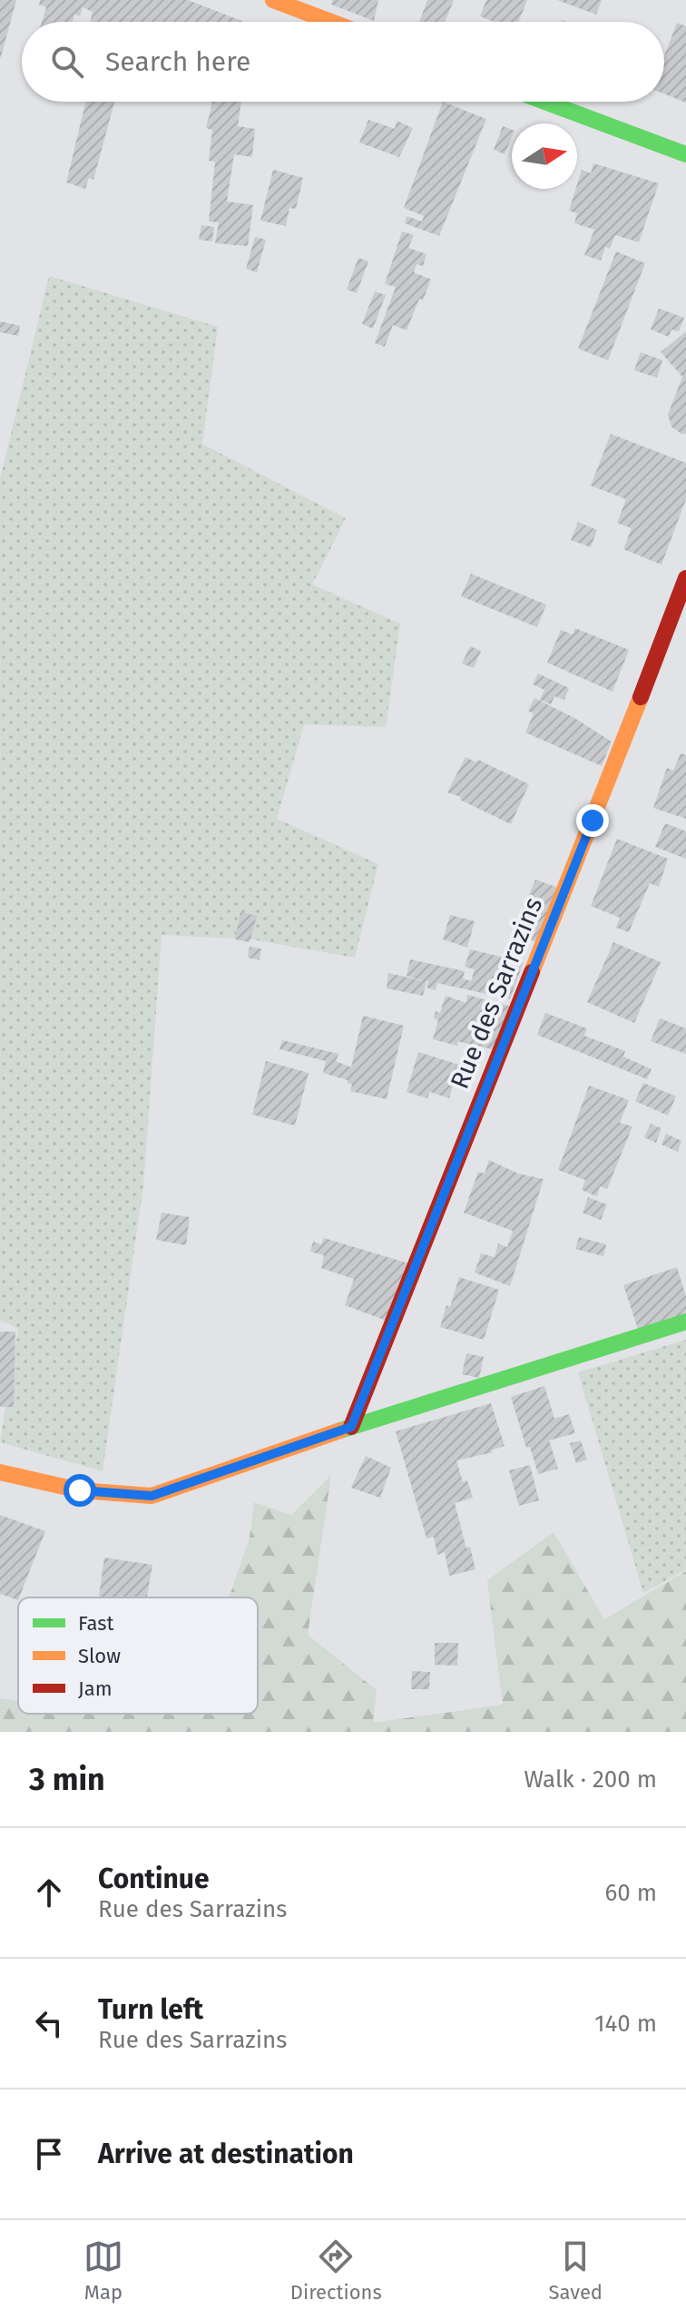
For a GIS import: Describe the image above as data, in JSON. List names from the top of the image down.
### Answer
{
  "streets": {
    "street": ["Rue des Sarrazins"]
  },
  "legend": ["Fast", "Slow", "Jam"],
  "north": "right",
  "page": {
    "search": "Search here",
    "heading": ["3 min", "Walk · 200 m"],
    "list": [
      ["Continue", "Rue des Sarrazins", "60 m"],
      ["Turn left", "Rue des Sarrazins", "140 m"],
      "Arrive at destination"
    ],
    "nav": ["Map", "Directions", "Saved"]
  }
}
